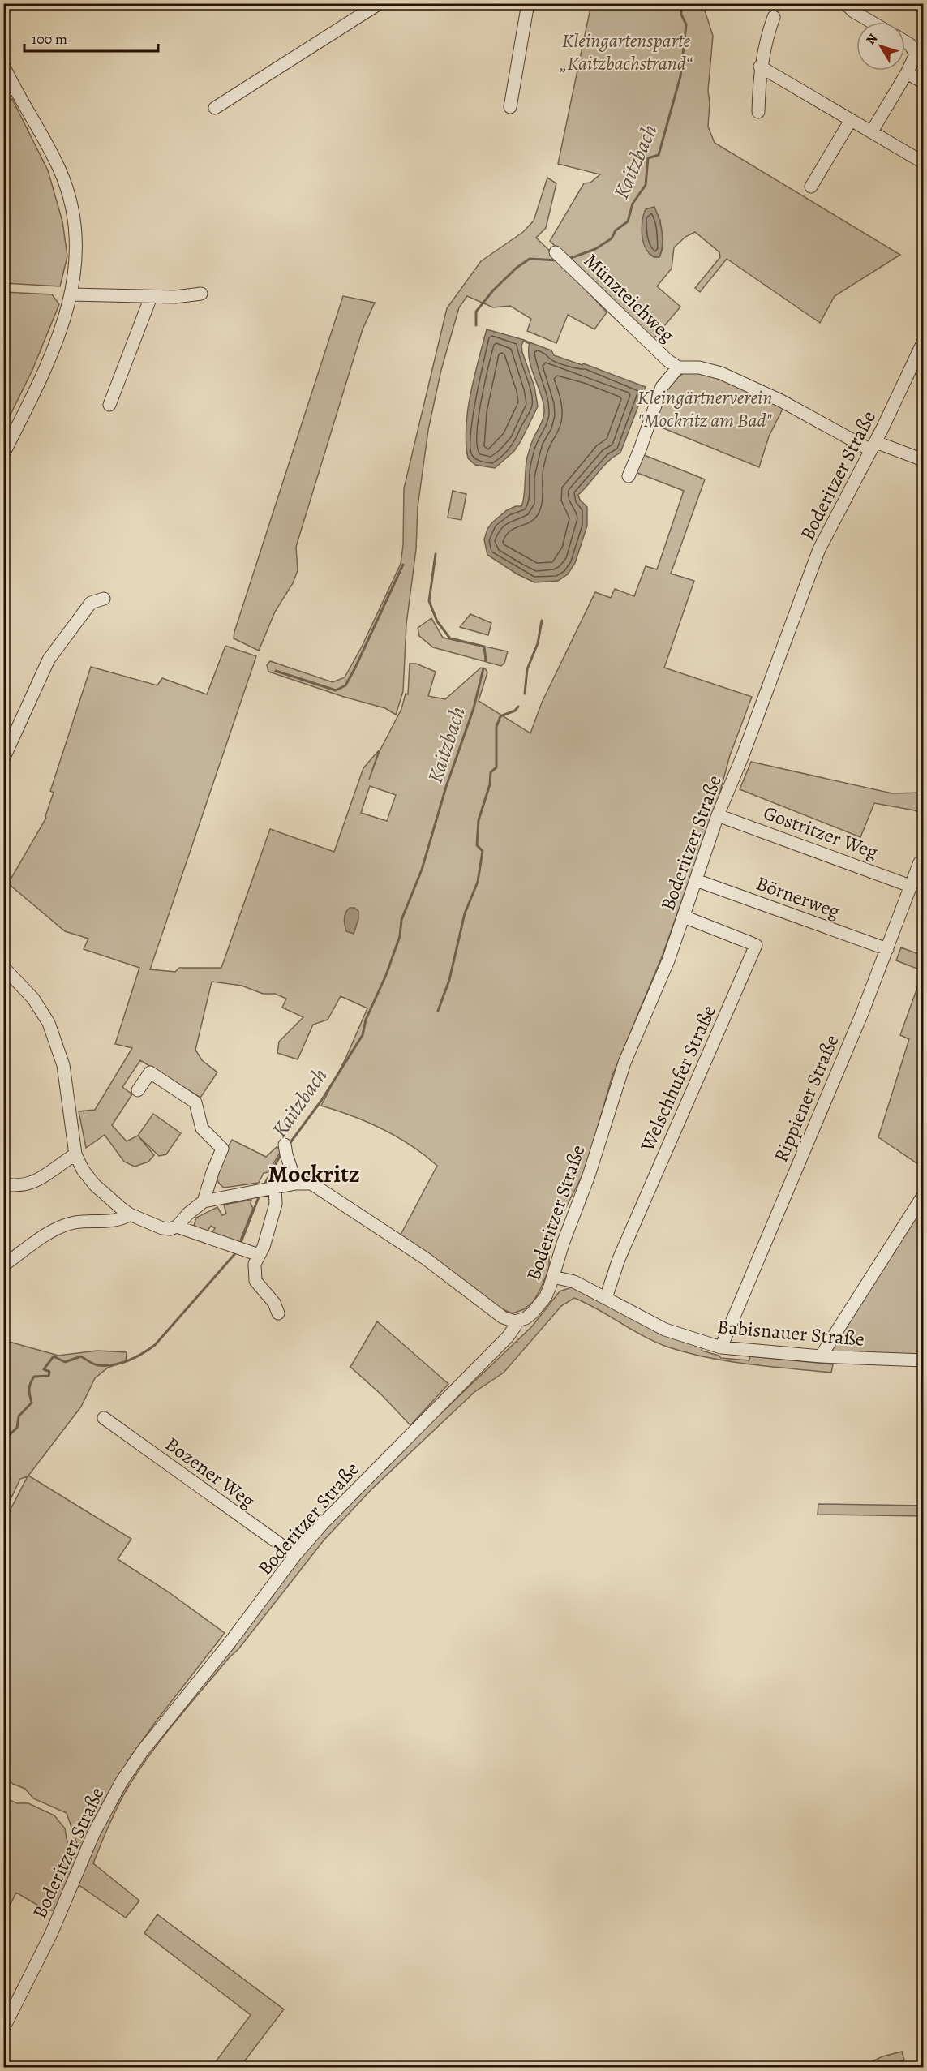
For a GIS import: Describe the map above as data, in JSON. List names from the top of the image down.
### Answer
{
  "streets": {
    "street": [
      "Münzteichweg",
      "Boderitzer Straße",
      "Gostritzer Weg",
      "Börnerweg",
      "Welschhufer Straße",
      "Rippiener Straße",
      "Babisnauer Straße",
      "Bozener Weg"
    ]
  },
  "crossings": [
    ["Münzteichweg", "Boderitzer Straße"],
    ["Boderitzer Straße", "Gostritzer Weg"],
    ["Boderitzer Straße", "Börnerweg"],
    ["Boderitzer Straße", "Welschhufer Straße"],
    ["Boderitzer Straße", "Babisnauer Straße"],
    ["Boderitzer Straße", "Bozener Weg"],
    ["Gostritzer Weg", "Rippiener Straße"],
    ["Börnerweg", "Rippiener Straße"],
    ["Welschhufer Straße", "Babisnauer Straße"],
    ["Rippiener Straße", "Babisnauer Straße"]
  ],
  "districts": ["Mockritz"],
  "water": ["Kaitzbach"],
  "parks": ["Kleingartensparte „Kaitzbachstrand“", "Kleingärtnerverein \"Mockritz am Bad\""],
  "scale_bar": "100 m",
  "north": "top left"
}
